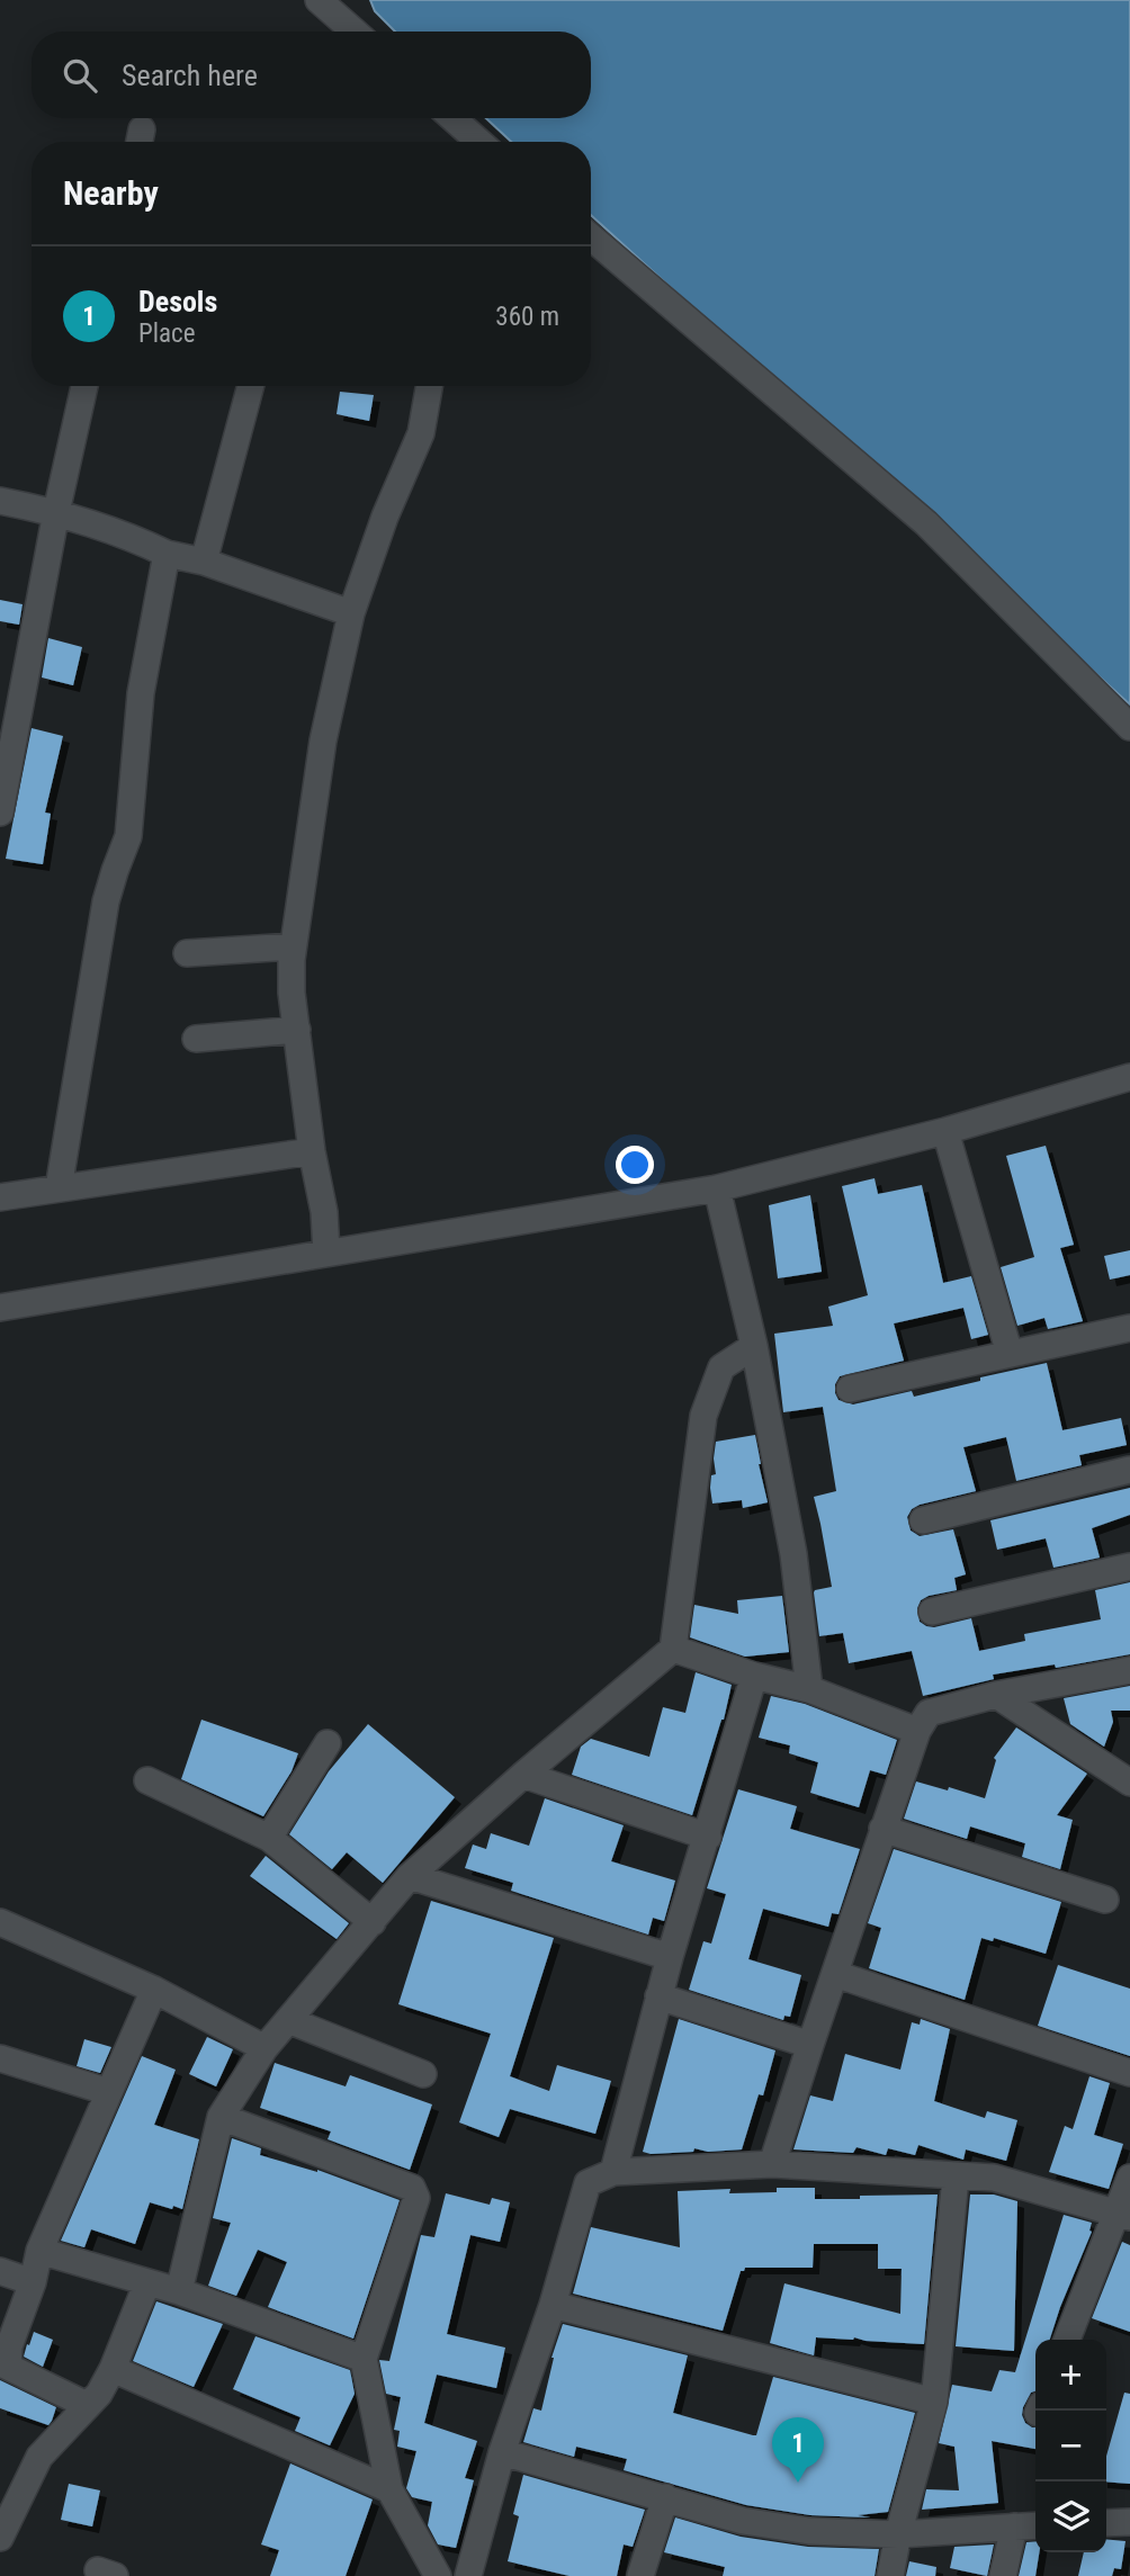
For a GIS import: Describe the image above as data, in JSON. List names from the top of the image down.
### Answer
{
  "page": {
    "search": "Search here",
    "heading": "Nearby",
    "list": [
      {
        "mark": "1",
        "name": "Desols",
        "note": "Place",
        "value": "360 m"
      }
    ],
    "map_buttons": ["+", "−"],
    "pins": "1"
  }
}
